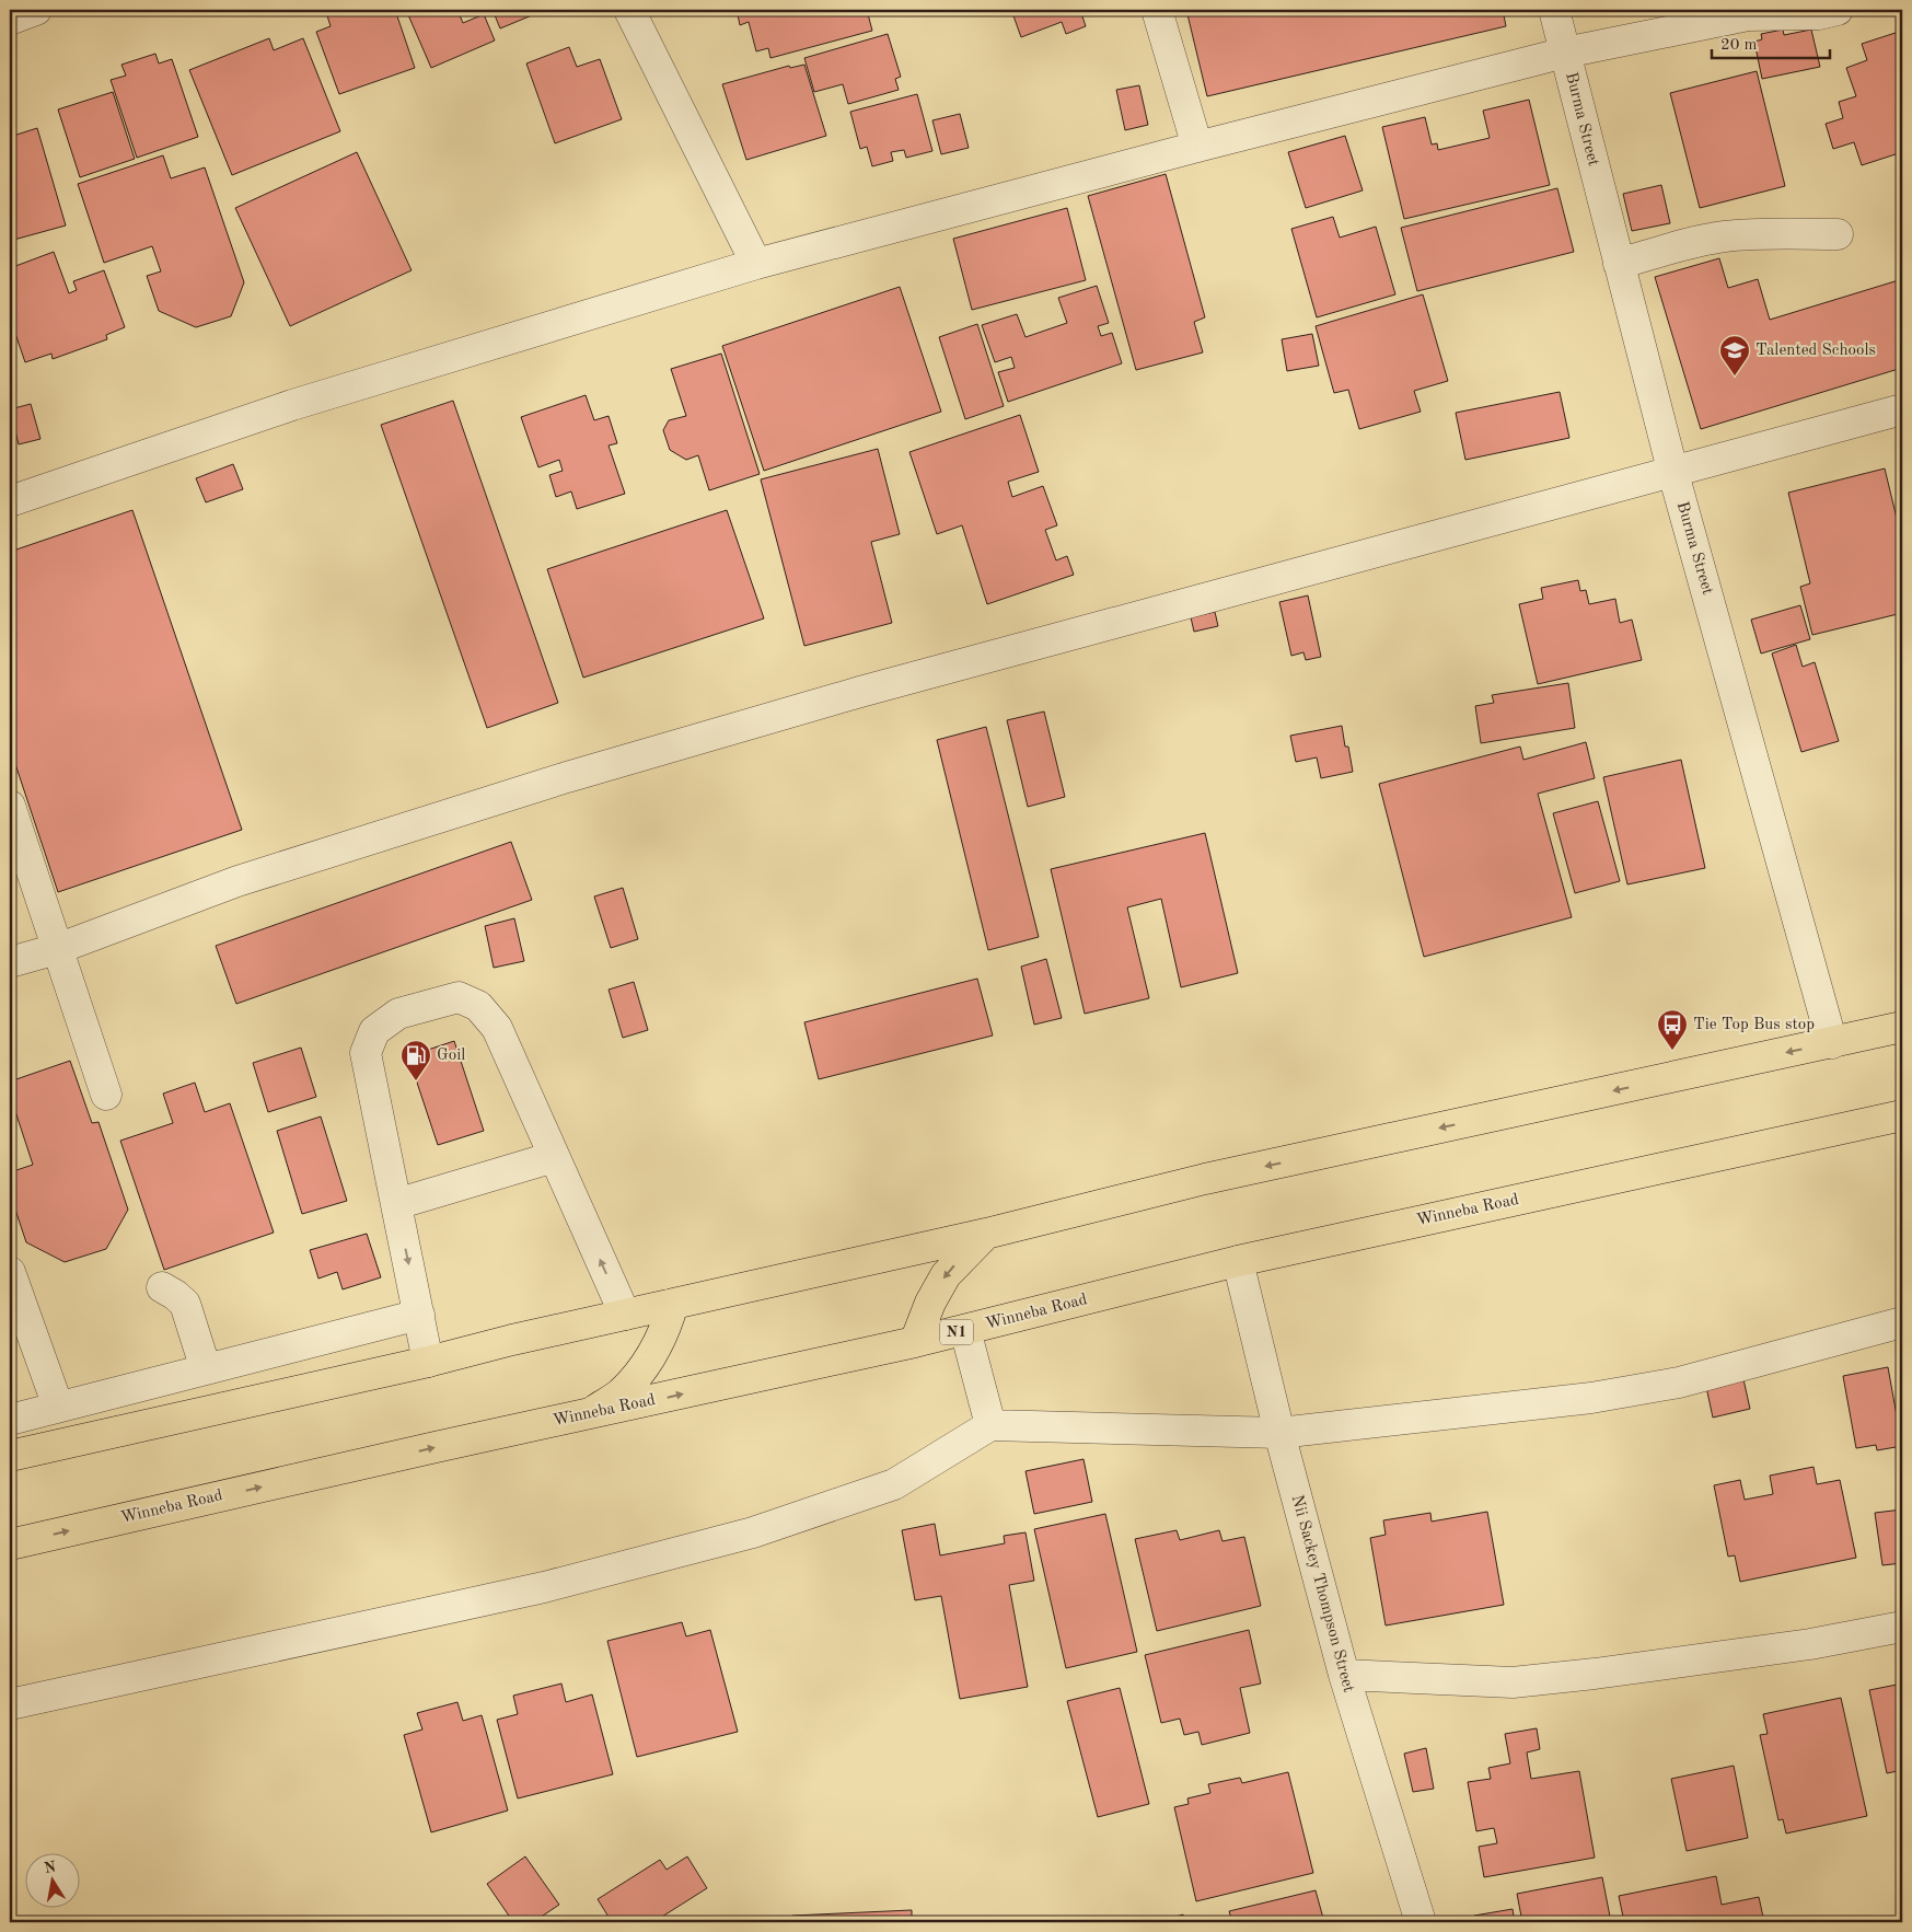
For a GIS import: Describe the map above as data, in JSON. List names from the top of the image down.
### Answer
{
  "streets": {
    "highway": ["Winneba Road", "N1"],
    "street": ["Burma Street", "Nii Sackey Thompson Street"]
  },
  "crossings": [
    ["Winneba Road", "Nii Sackey Thompson Street"]
  ],
  "places": {
    "school or university": ["Talented Schools"],
    "bus stop": ["Tie Top Bus stop"],
    "fuel station": ["Goil"]
  },
  "scale_bar": "20 m",
  "north": "top"
}
